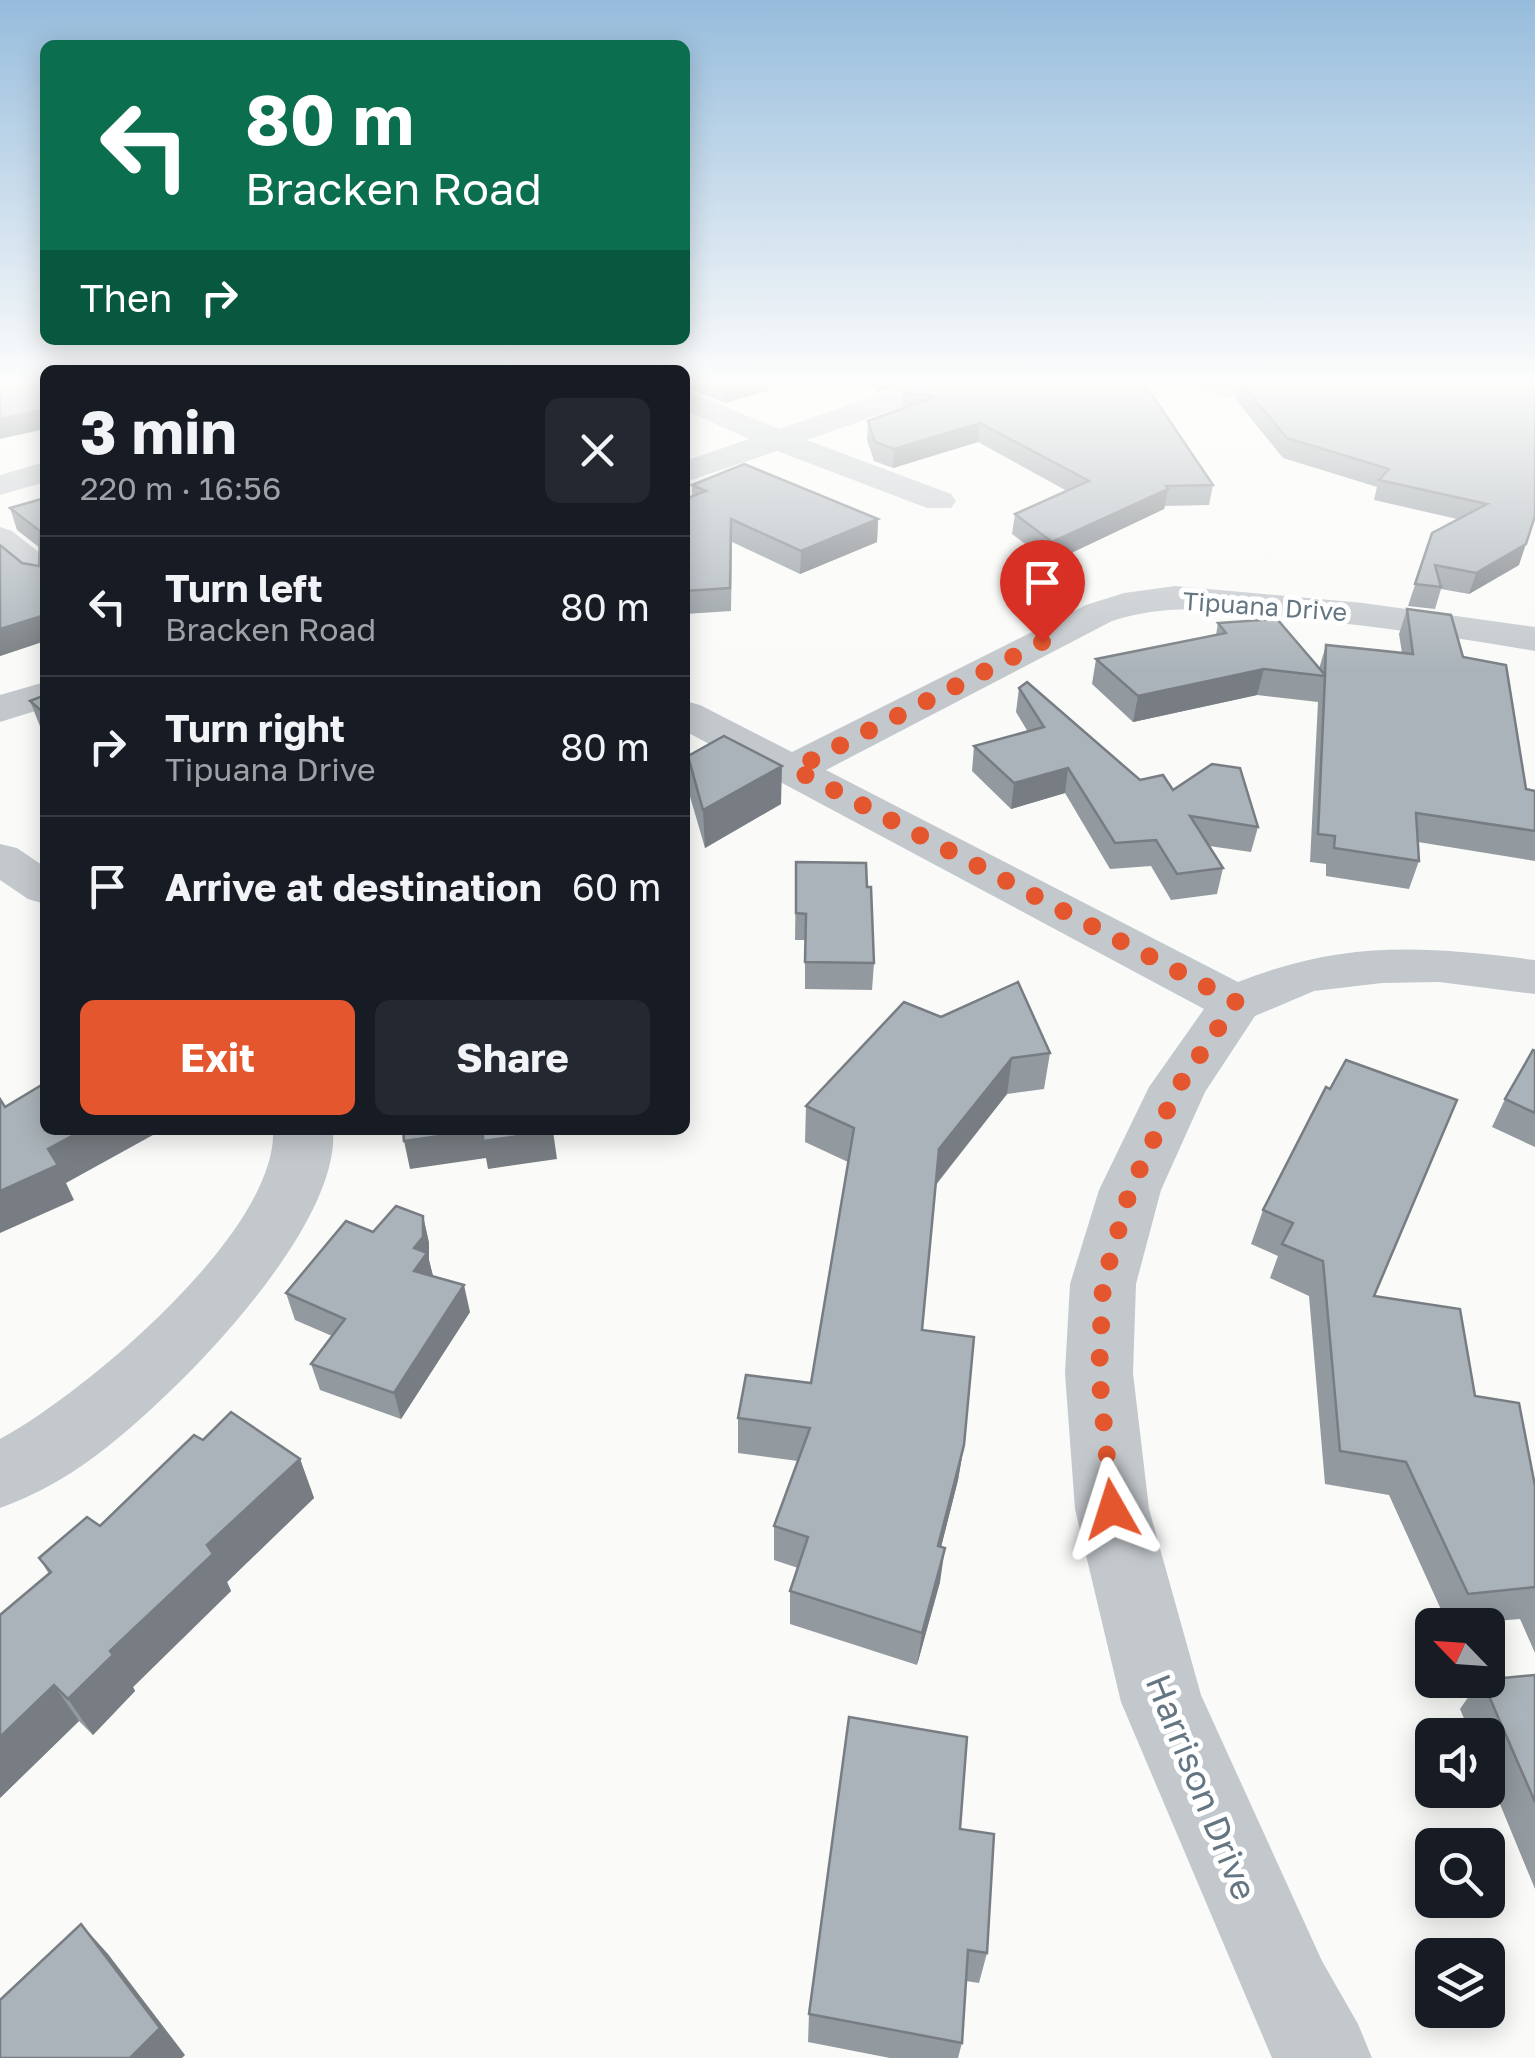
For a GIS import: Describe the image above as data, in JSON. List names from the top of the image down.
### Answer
{
  "streets": {
    "street": ["Tipuana Drive", "Harrison Drive"]
  },
  "north": "top left",
  "page": {
    "turn": ["80 m", "Bracken Road"],
    "then": "Then",
    "heading": ["3 min", "220 m · 16:56"],
    "list": [
      {
        "name": "Turn left",
        "note": "Bracken Road",
        "value": "80 m"
      },
      {
        "name": "Turn right",
        "note": "Tipuana Drive",
        "value": "80 m"
      },
      {
        "name": "Arrive at destination",
        "value": "60 m"
      }
    ],
    "buttons": ["Exit", "Share"]
  }
}
